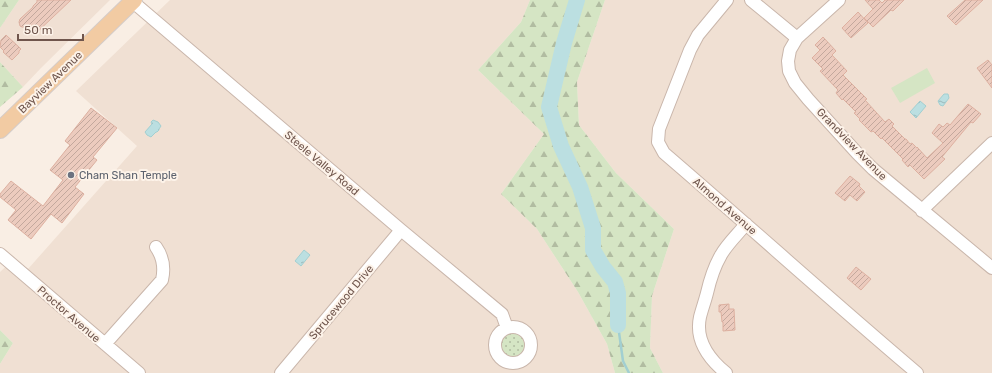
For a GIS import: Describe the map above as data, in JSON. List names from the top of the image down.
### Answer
{
  "streets": {
    "main road": ["Bayview Avenue"],
    "street": [
      "Grandview Avenue",
      "Steele Valley Road",
      "Almond Avenue",
      "Sprucewood Drive",
      "Proctor Avenue"
    ]
  },
  "crossings": [
    ["Bayview Avenue", "Steele Valley Road"],
    ["Steele Valley Road", "Sprucewood Drive"]
  ],
  "places": ["Cham Shan Temple"],
  "scale_bar": "50 m"
}
